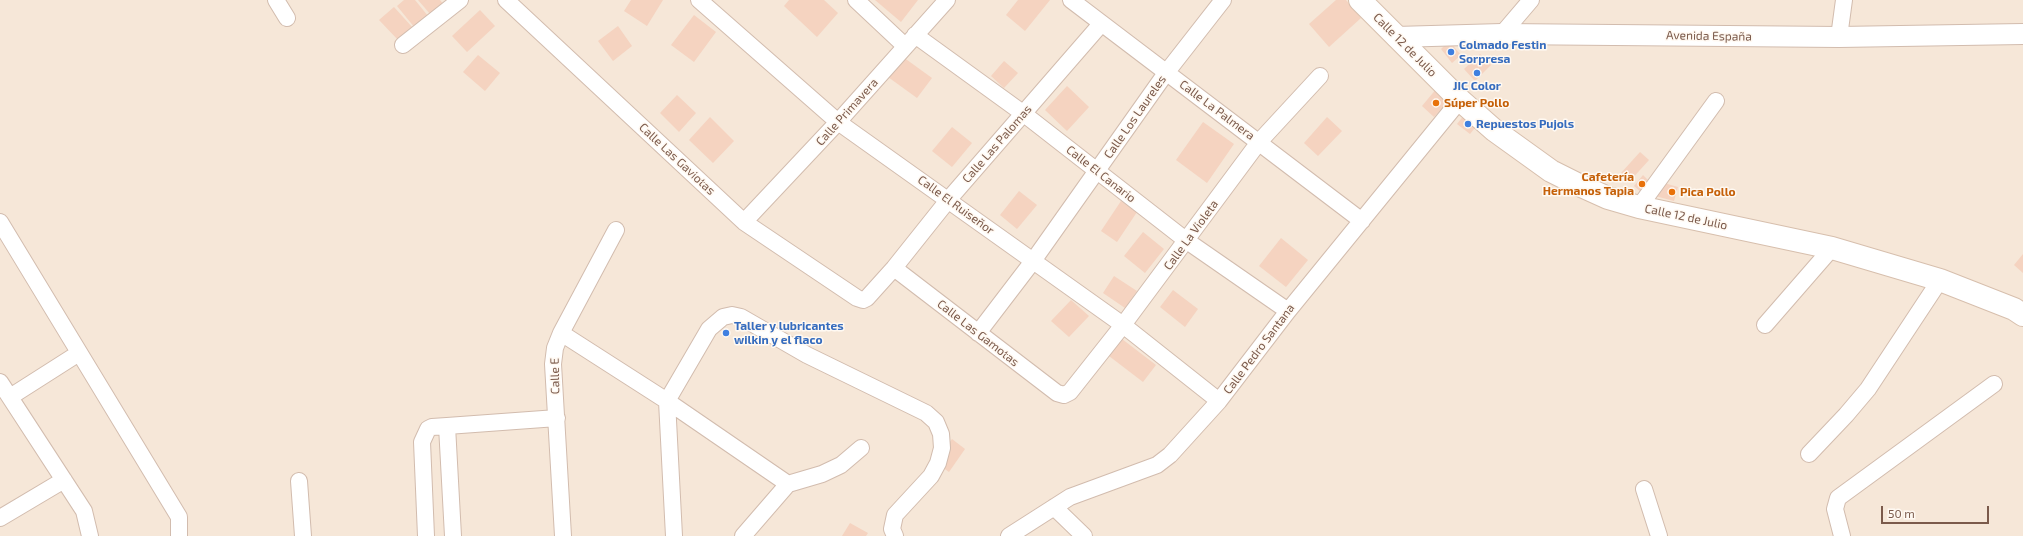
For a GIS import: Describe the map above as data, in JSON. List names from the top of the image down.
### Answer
{
  "streets": {
    "main road": ["Calle 12 de Julio"],
    "street": [
      "Avenida España",
      "Calle La Palmera",
      "Calle Primavera",
      "Calle Los Laureles",
      "Calle Las Palomas",
      "Calle Las Gaviotas",
      "Calle El Canario",
      "Calle El Ruiseñor",
      "Calle La Violeta",
      "Calle Las Gamotas",
      "Calle Pedro Santana",
      "Calle E"
    ]
  },
  "crossings": [
    ["Avenida España", "Calle 12 de Julio"],
    ["Calle 12 de Julio", "Calle Pedro Santana"],
    ["Calle La Palmera", "Calle Los Laureles"],
    ["Calle La Palmera", "Calle Las Palomas"],
    ["Calle La Palmera", "Calle La Violeta"],
    ["Calle La Palmera", "Calle Pedro Santana"],
    ["Calle Primavera", "Calle Las Gaviotas"],
    ["Calle Primavera", "Calle El Canario"],
    ["Calle Primavera", "Calle El Ruiseñor"],
    ["Calle Los Laureles", "Calle El Canario"],
    ["Calle Los Laureles", "Calle El Ruiseñor"],
    ["Calle Los Laureles", "Calle Las Gamotas"],
    ["Calle Las Palomas", "Calle Las Gaviotas"],
    ["Calle Las Palomas", "Calle El Canario"],
    ["Calle Las Palomas", "Calle El Ruiseñor"],
    ["Calle Las Palomas", "Calle Las Gamotas"],
    ["Calle El Canario", "Calle La Violeta"],
    ["Calle El Canario", "Calle Pedro Santana"],
    ["Calle El Ruiseñor", "Calle La Violeta"],
    ["Calle El Ruiseñor", "Calle Pedro Santana"],
    ["Calle La Violeta", "Calle Las Gamotas"]
  ],
  "places": [
    "Colmado Festin Sorpresa",
    "JIC Color",
    "Súper Pollo",
    "Repuestos Pujols",
    "Cafetería Hermanos Tapia",
    "Pica Pollo",
    "Taller y lubricantes wilkin y el flaco"
  ],
  "scale_bar": "50 m"
}
